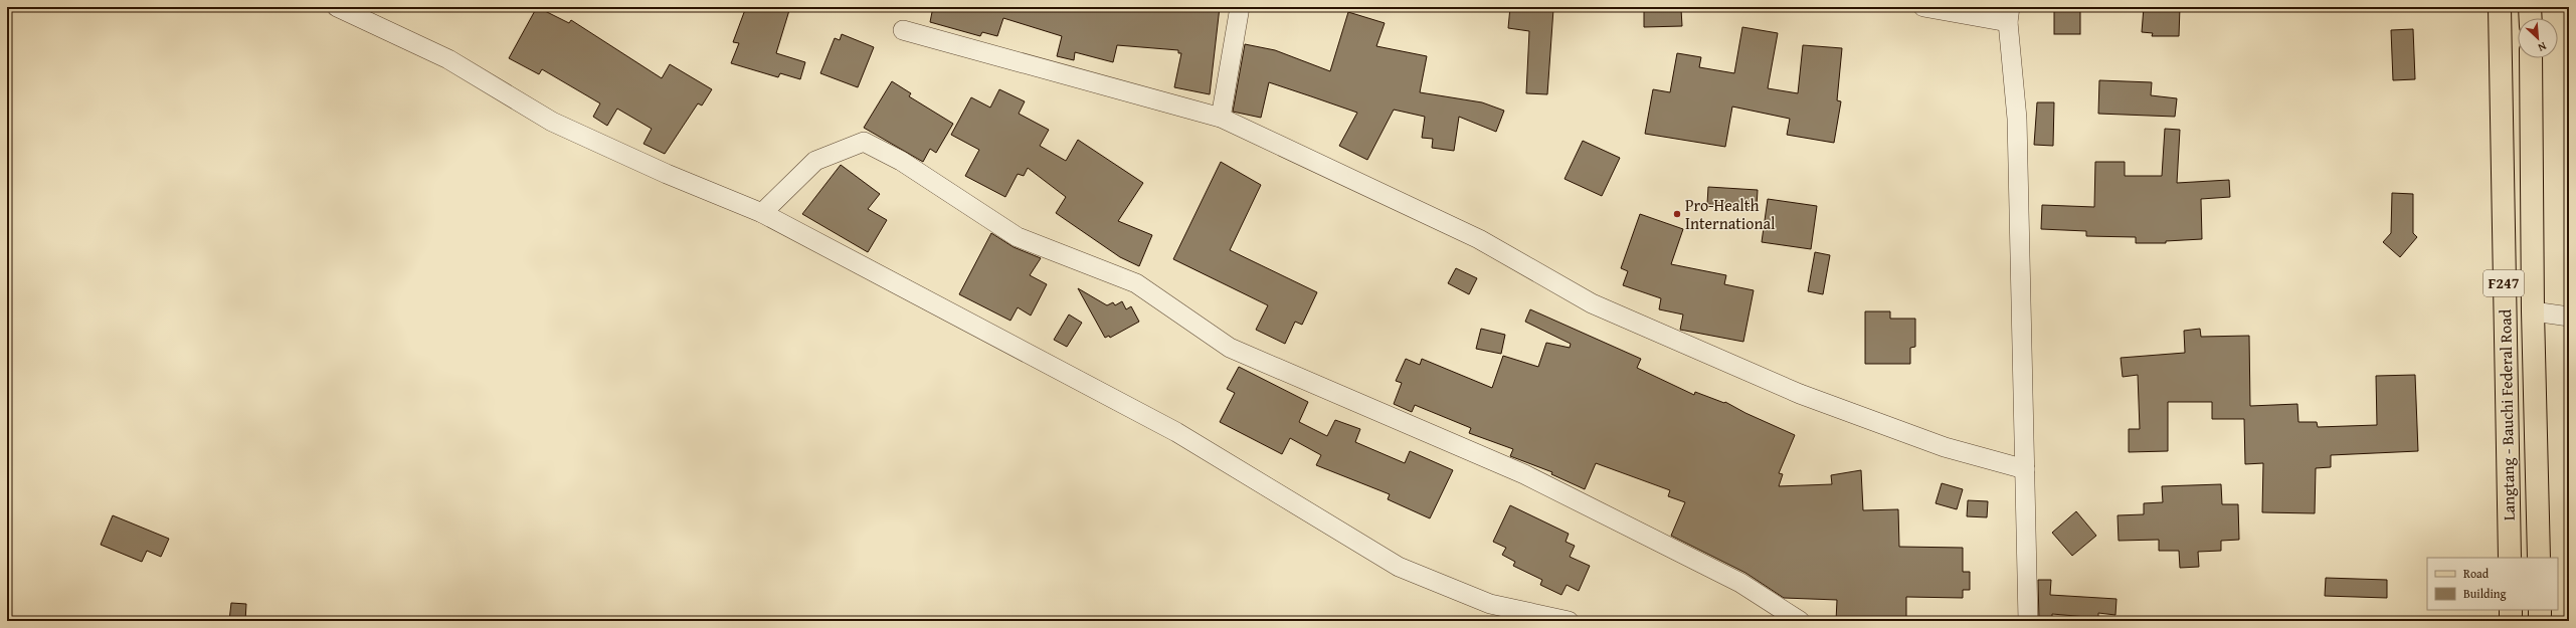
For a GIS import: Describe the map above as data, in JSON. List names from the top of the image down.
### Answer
{
  "streets": {
    "main road": ["F247", "Langtang - Bauchi Federal Road"]
  },
  "places": ["Pro-Health International"],
  "legend": ["Road", "Building"],
  "north": "bottom right"
}
